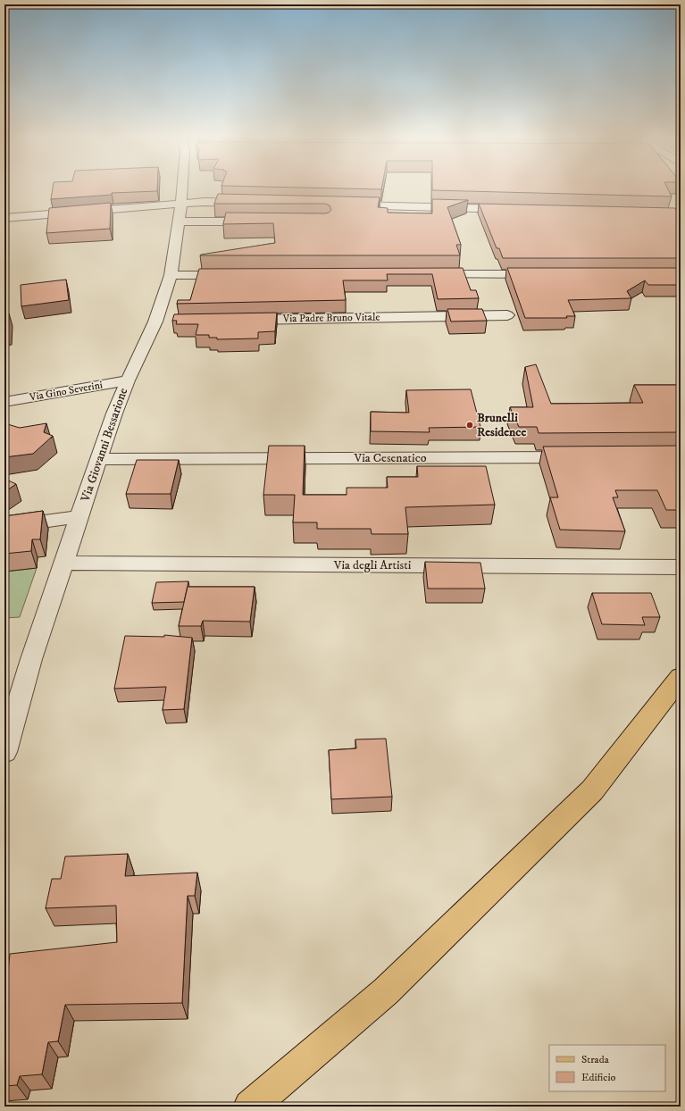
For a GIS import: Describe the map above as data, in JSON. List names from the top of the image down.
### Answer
{
  "streets": {
    "street": [
      "Via Padre Bruno Vitale",
      "Via Gino Severini",
      "Via Giovanni Bessarione",
      "Via Cesenatico",
      "Via degli Artisti"
    ]
  },
  "crossings": [
    ["Via Gino Severini", "Via Giovanni Bessarione"],
    ["Via Giovanni Bessarione", "Via Cesenatico"],
    ["Via Giovanni Bessarione", "Via degli Artisti"]
  ],
  "places": ["Brunelli Residence"],
  "legend": ["Strada", "Edificio"]
}
